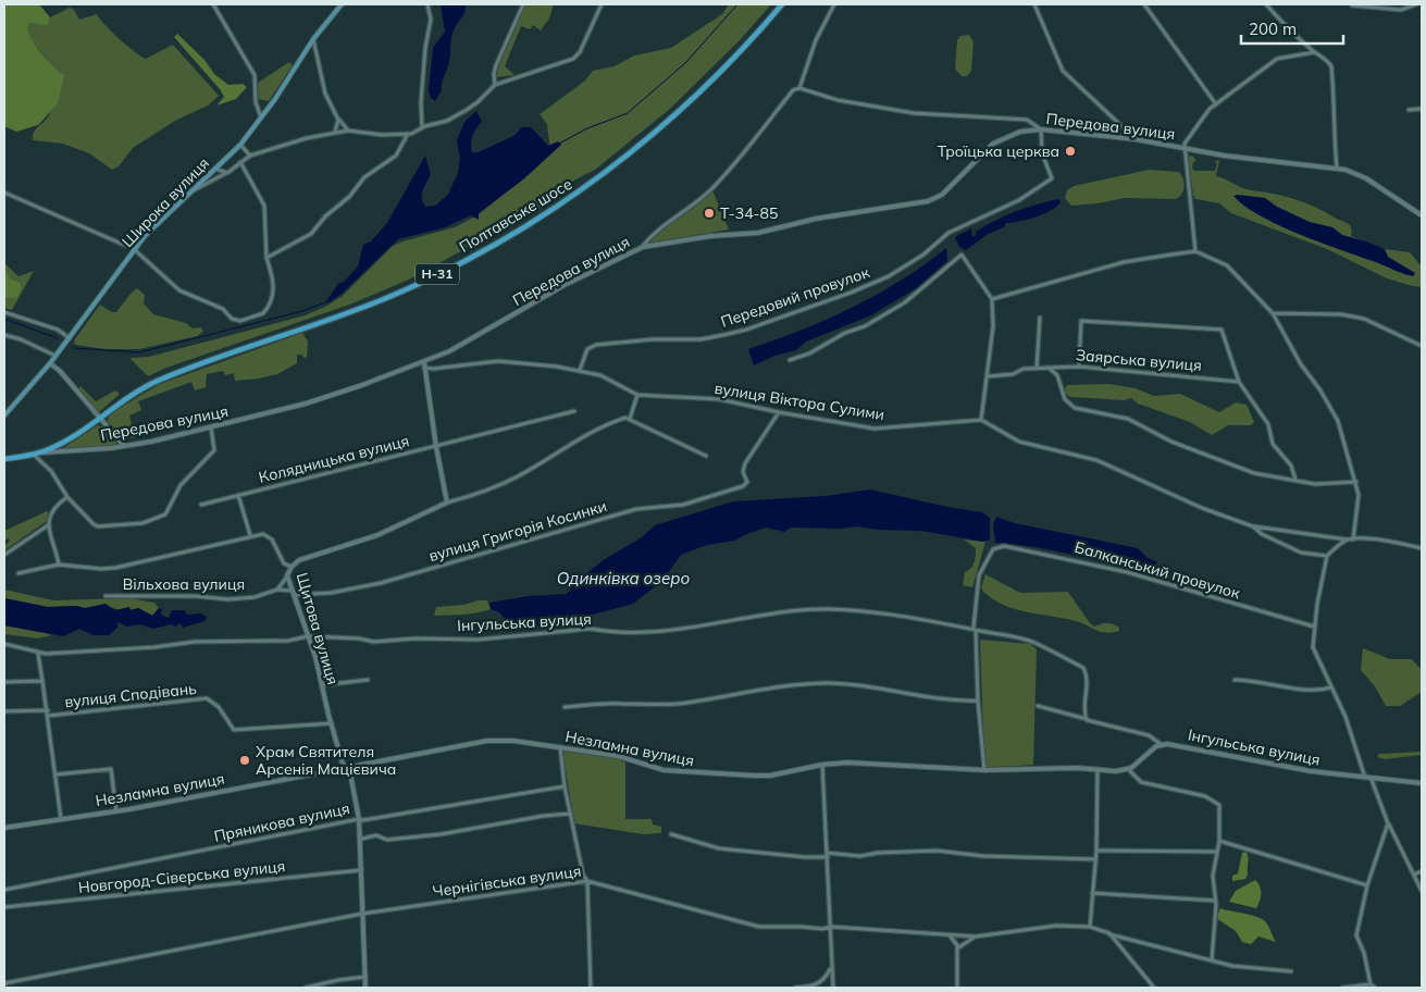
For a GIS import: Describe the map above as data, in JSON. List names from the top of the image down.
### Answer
{
  "streets": {
    "main road": [
      "Передова вулиця",
      "Широка вулиця",
      "Полтавське шосе",
      "Н-31"
    ],
    "street": [
      "Передовий провулок",
      "Заярська вулиця",
      "вулиця Віктора Сулими",
      "Колядницька вулиця",
      "вулиця Григорія Косинки",
      "Балканський провулок",
      "Вільхова вулиця",
      "Інгульська вулиця",
      "Щитова вулиця",
      "вулиця Сподівань",
      "Незламна вулиця",
      "Пряникова вулиця",
      "Новгород-Сіверська вулиця",
      "Чернігівська вулиця"
    ]
  },
  "crossings": [
    ["Передова вулиця", "Полтавське шосе"],
    ["Передова вулиця", "Передовий провулок"],
    ["Передова вулиця", "вулиця Віктора Сулими"],
    ["Передовий провулок", "вулиця Віктора Сулими"],
    ["вулиця Віктора Сулими", "вулиця Григорія Косинки"],
    ["вулиця Григорія Косинки", "Вільхова вулиця"],
    ["вулиця Григорія Косинки", "Щитова вулиця"],
    ["Балканський провулок", "Інгульська вулиця"],
    ["Інгульська вулиця", "Щитова вулиця"],
    ["Щитова вулиця", "вулиця Сподівань"],
    ["Щитова вулиця", "Незламна вулиця"],
    ["Щитова вулиця", "Пряникова вулиця"],
    ["Щитова вулиця", "Новгород-Сіверська вулиця"],
    ["Щитова вулиця", "Чернігівська вулиця"]
  ],
  "water": ["Одинківка озеро"],
  "places": ["Троїцька церква", "Т-34-85", "Храм Святителя Арсенія Мацієвича"],
  "scale_bar": "200 m"
}
